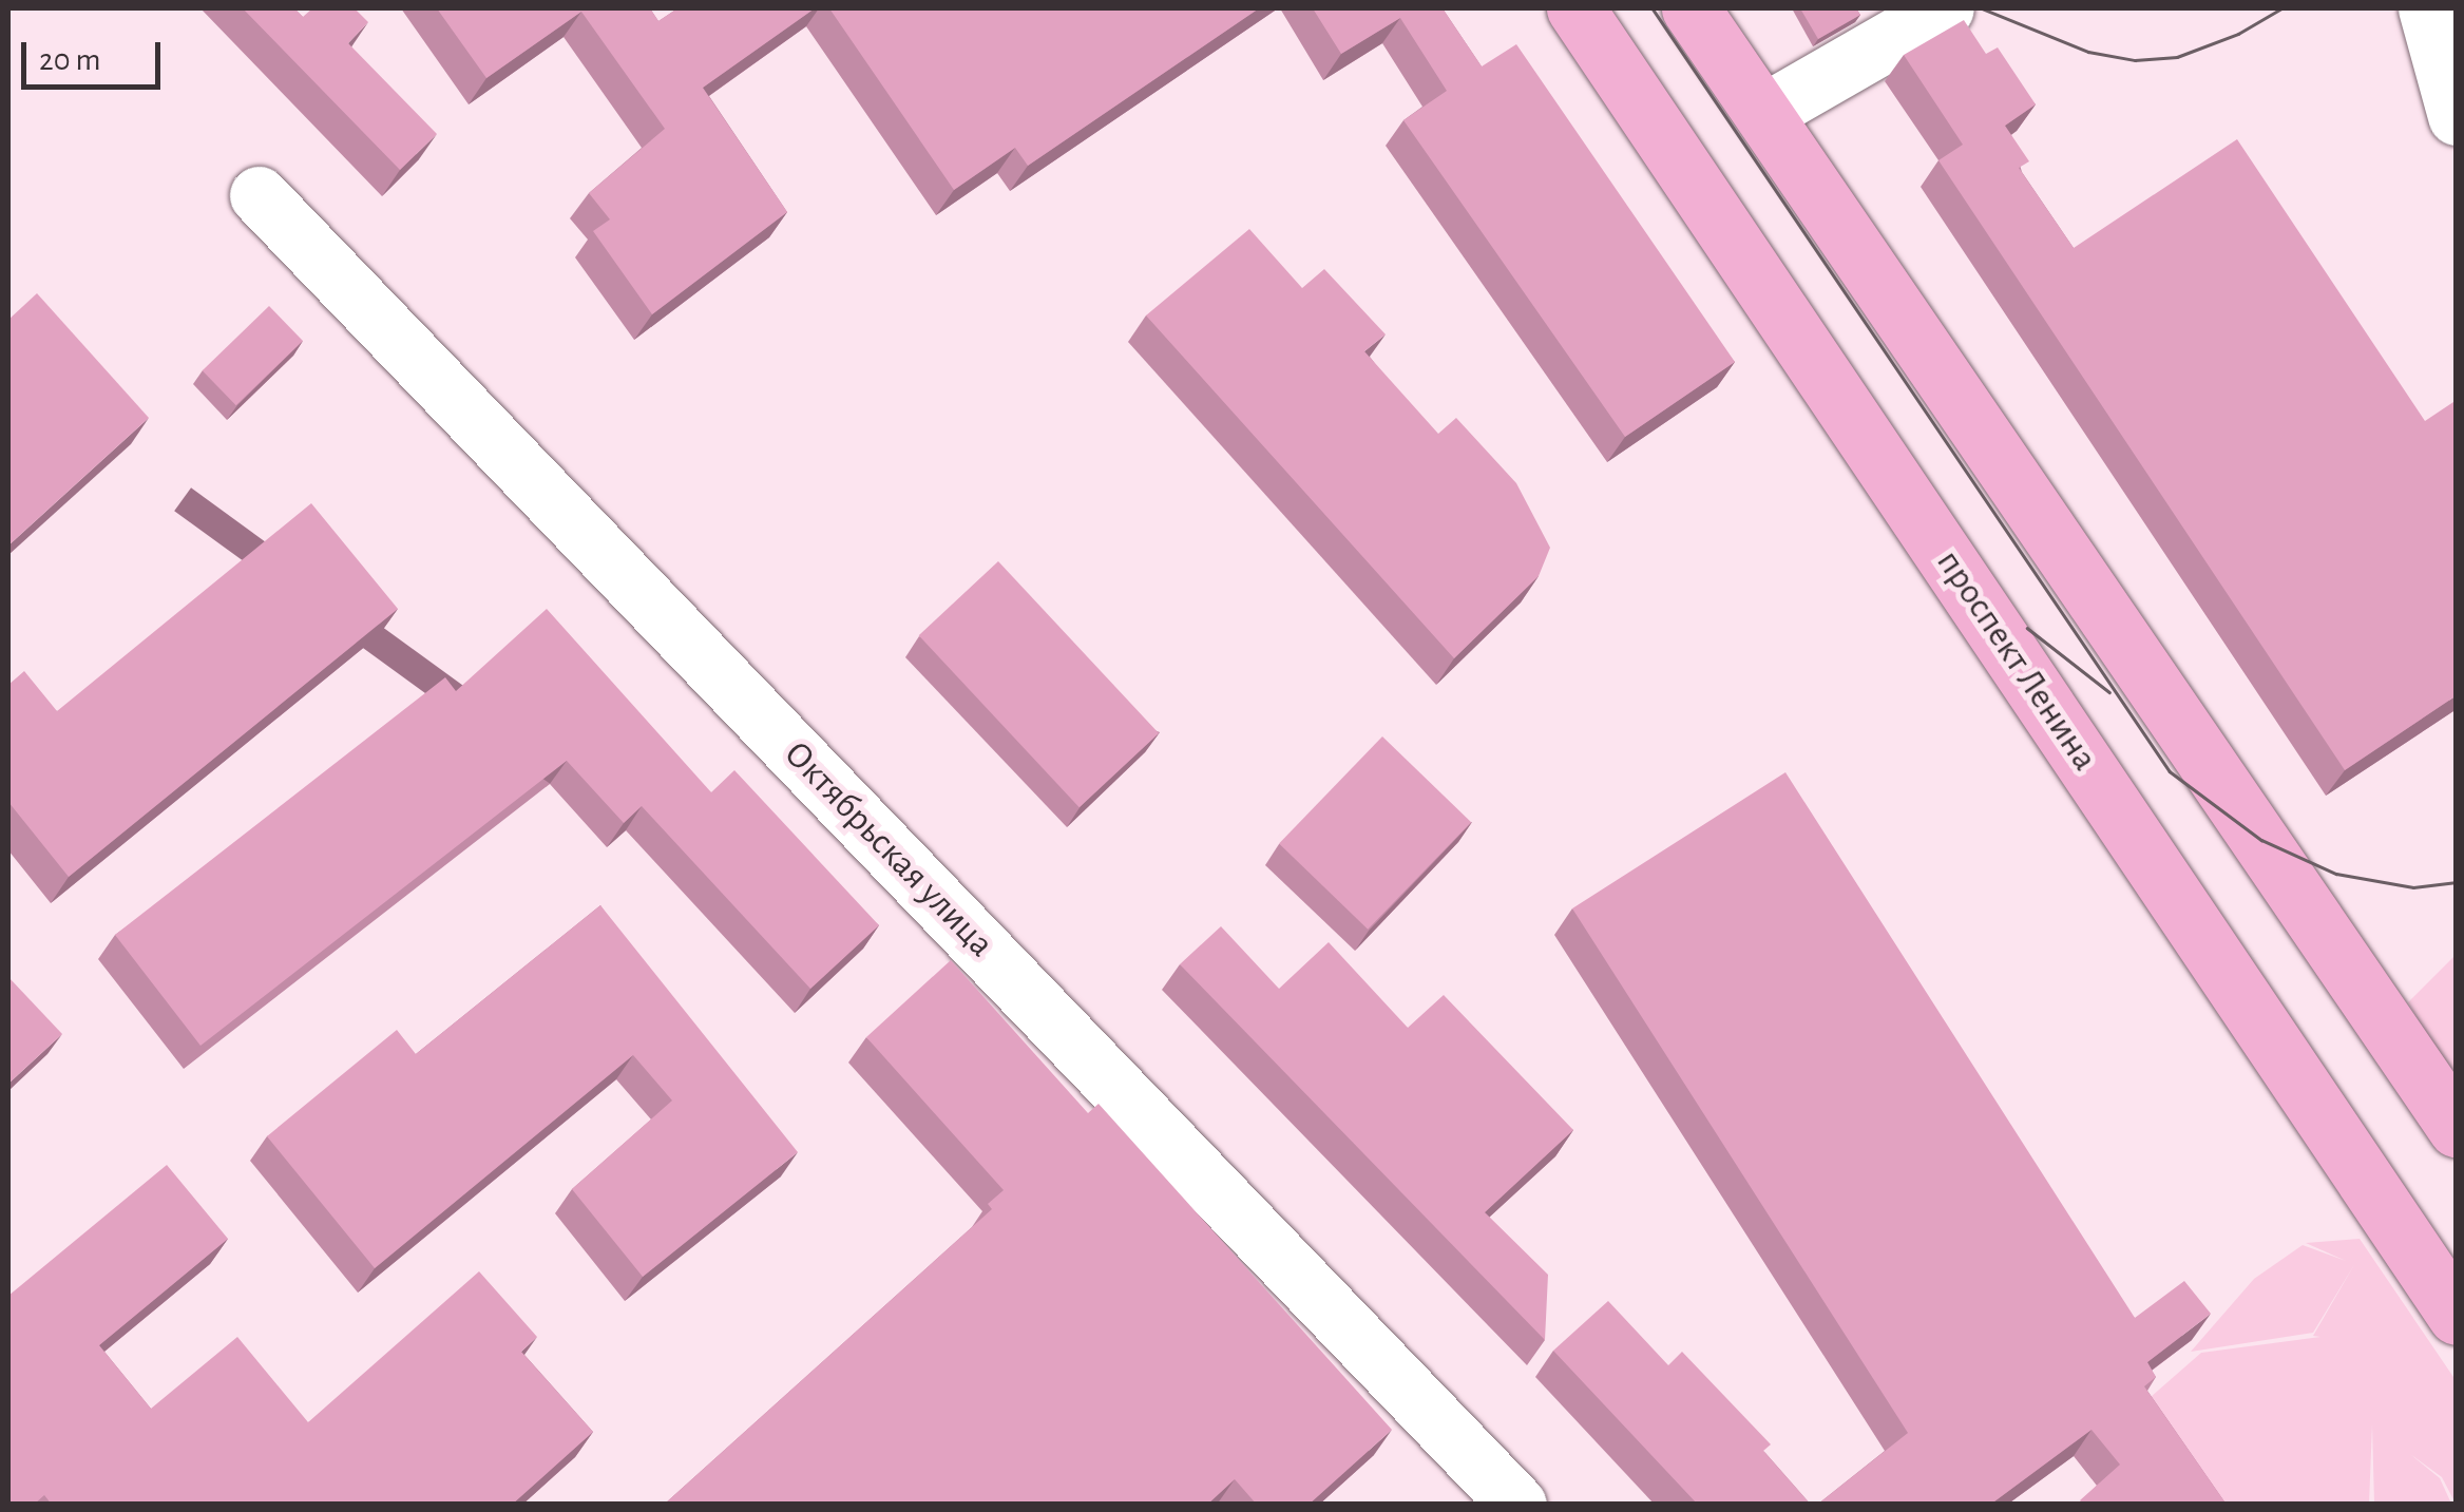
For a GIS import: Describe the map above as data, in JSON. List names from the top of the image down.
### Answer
{
  "streets": {
    "main road": ["проспект Ленина"],
    "street": ["Октябрьская улица"]
  },
  "scale_bar": "20 m"
}
